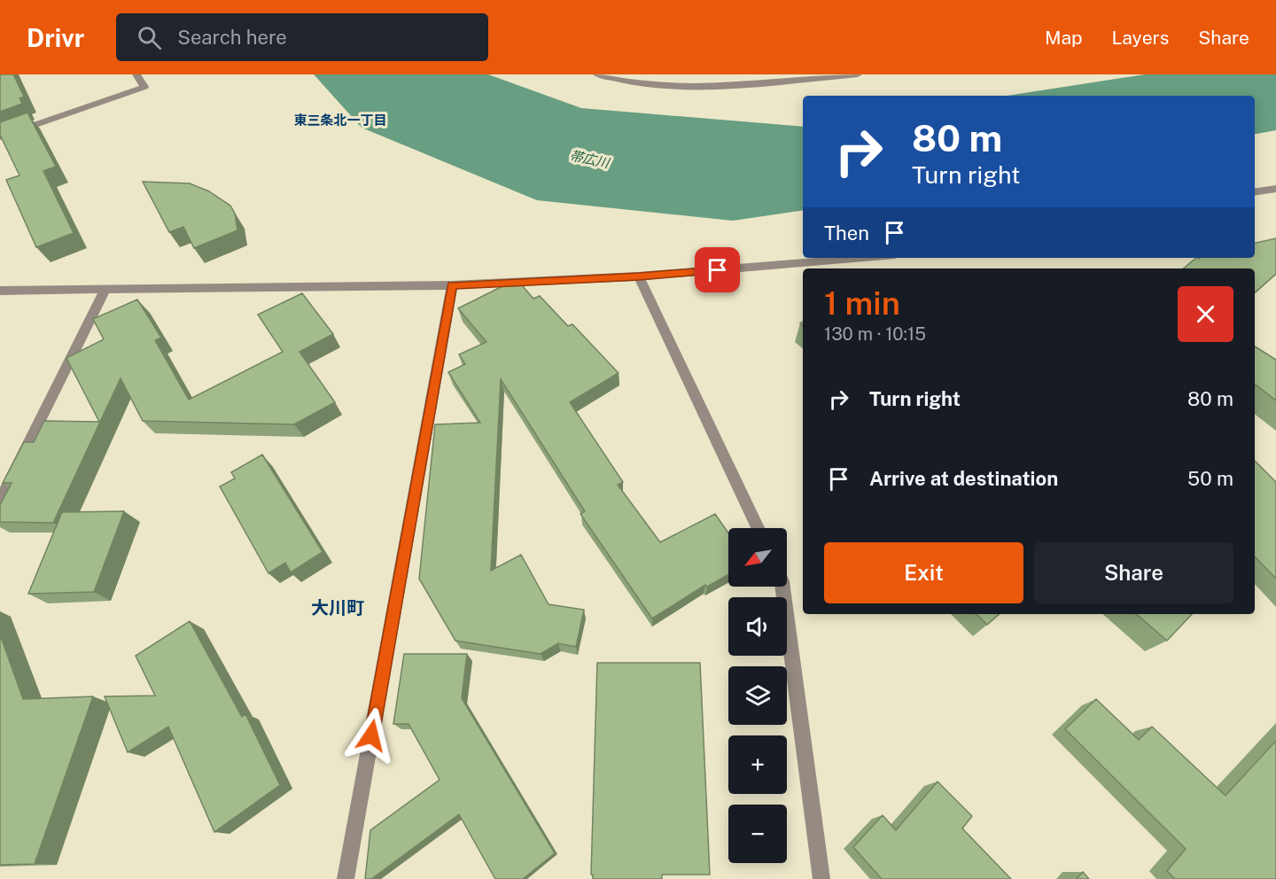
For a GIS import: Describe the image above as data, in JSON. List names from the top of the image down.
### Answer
{
  "districts": ["東三条北一丁目", "大川町"],
  "water": ["帯広川"],
  "north": "bottom left",
  "page": {
    "header": "Drivr",
    "search": "Search here",
    "nav": ["Map", "Layers", "Share"],
    "turn": ["80 m", "Turn right"],
    "then": "Then",
    "heading": ["1 min", "130 m · 10:15"],
    "list": [
      {
        "name": "Turn right",
        "value": "80 m"
      },
      {
        "name": "Arrive at destination",
        "value": "50 m"
      }
    ],
    "map_buttons": ["+", "−"],
    "buttons": ["Exit", "Share"]
  }
}
